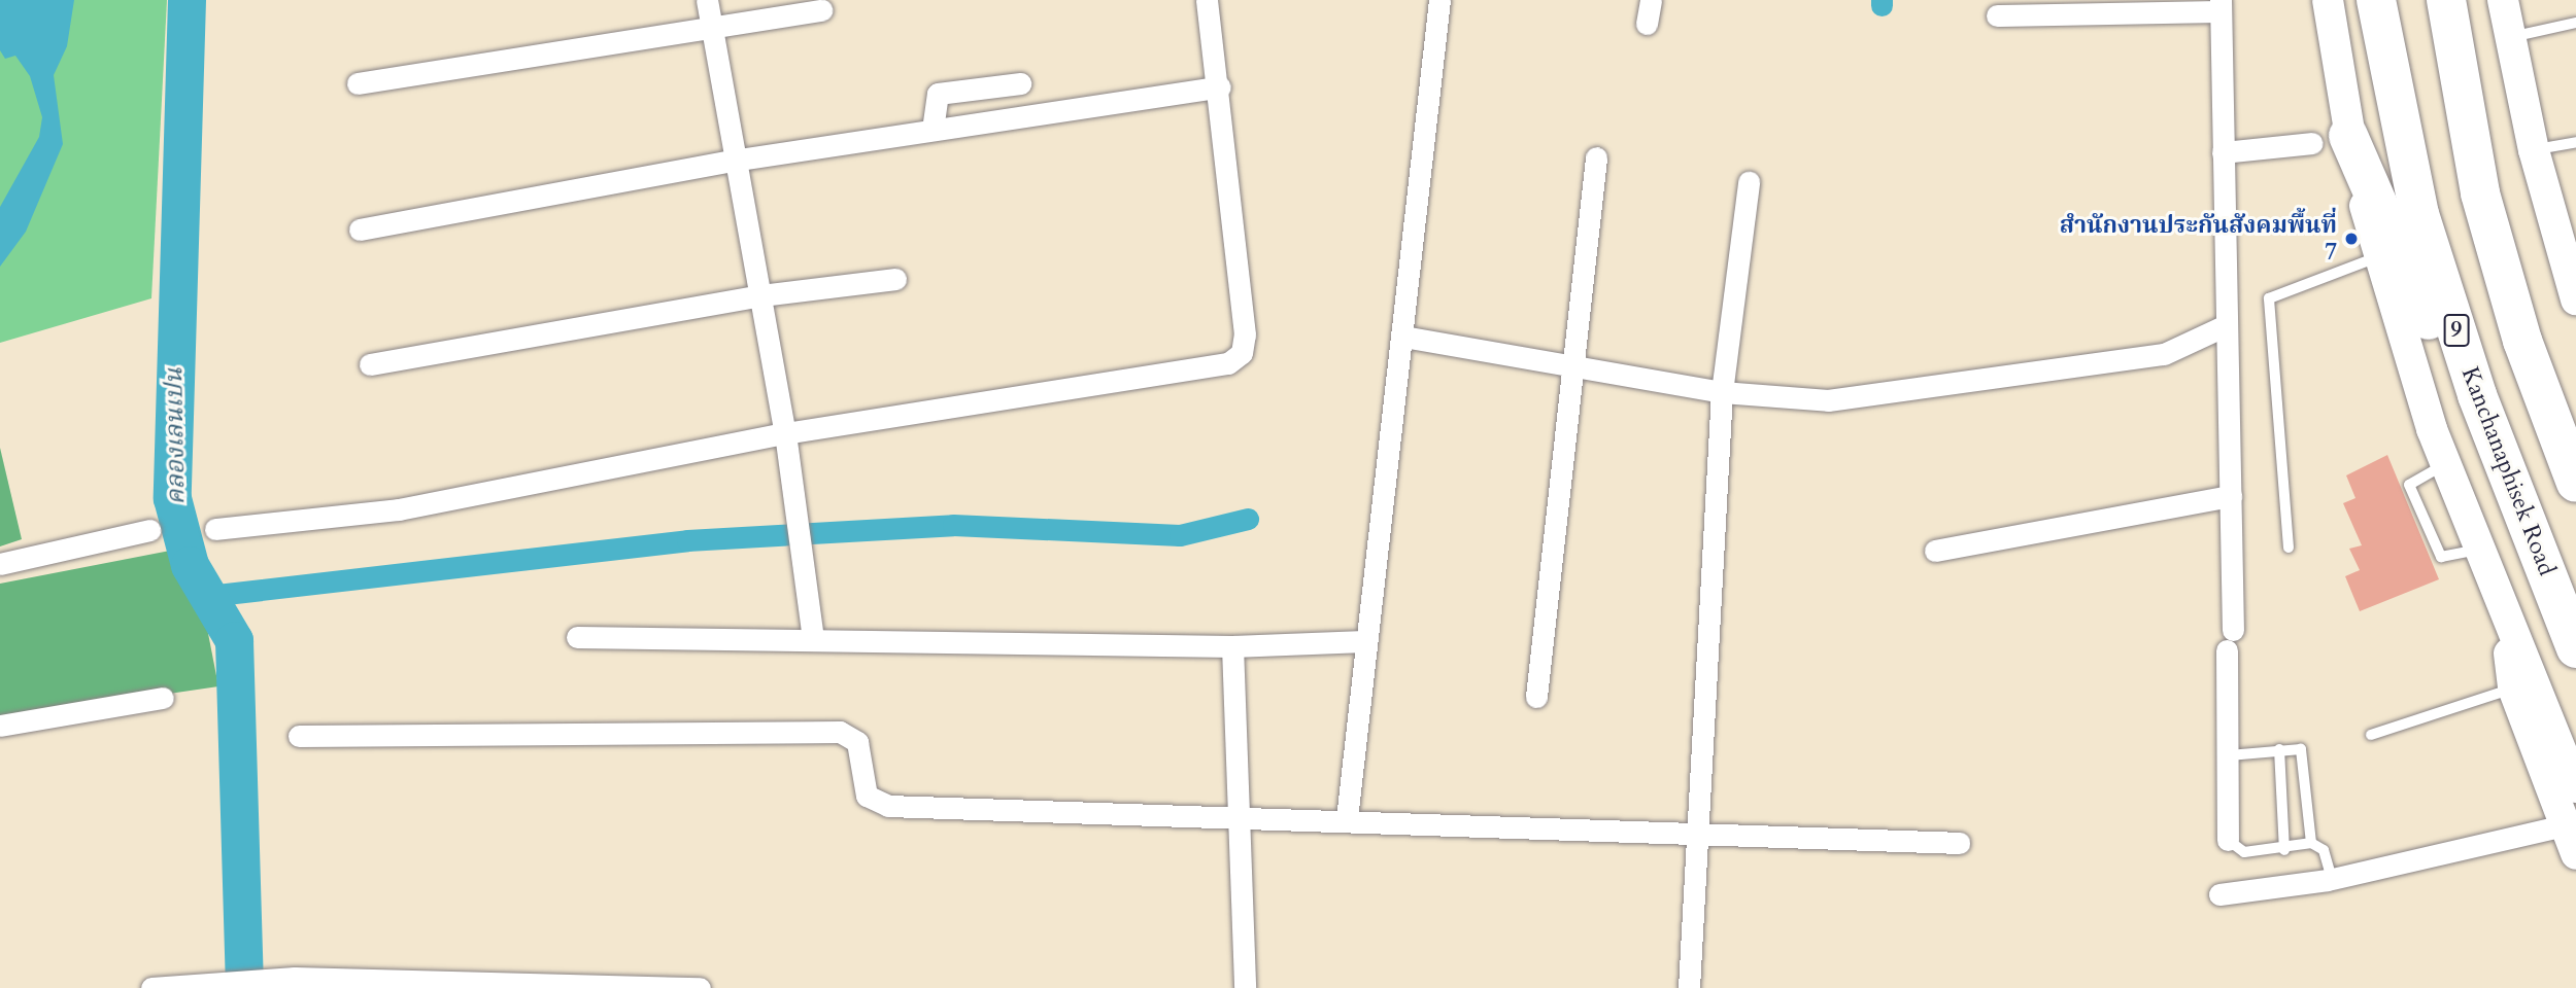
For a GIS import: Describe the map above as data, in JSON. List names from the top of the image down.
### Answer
{
  "streets": {
    "highway": ["9", "Kanchanaphisek Road"]
  },
  "water": ["คลองเลนเปน"],
  "places": ["สำนักงานประกันสังคมพื้นที่ 7"]
}
